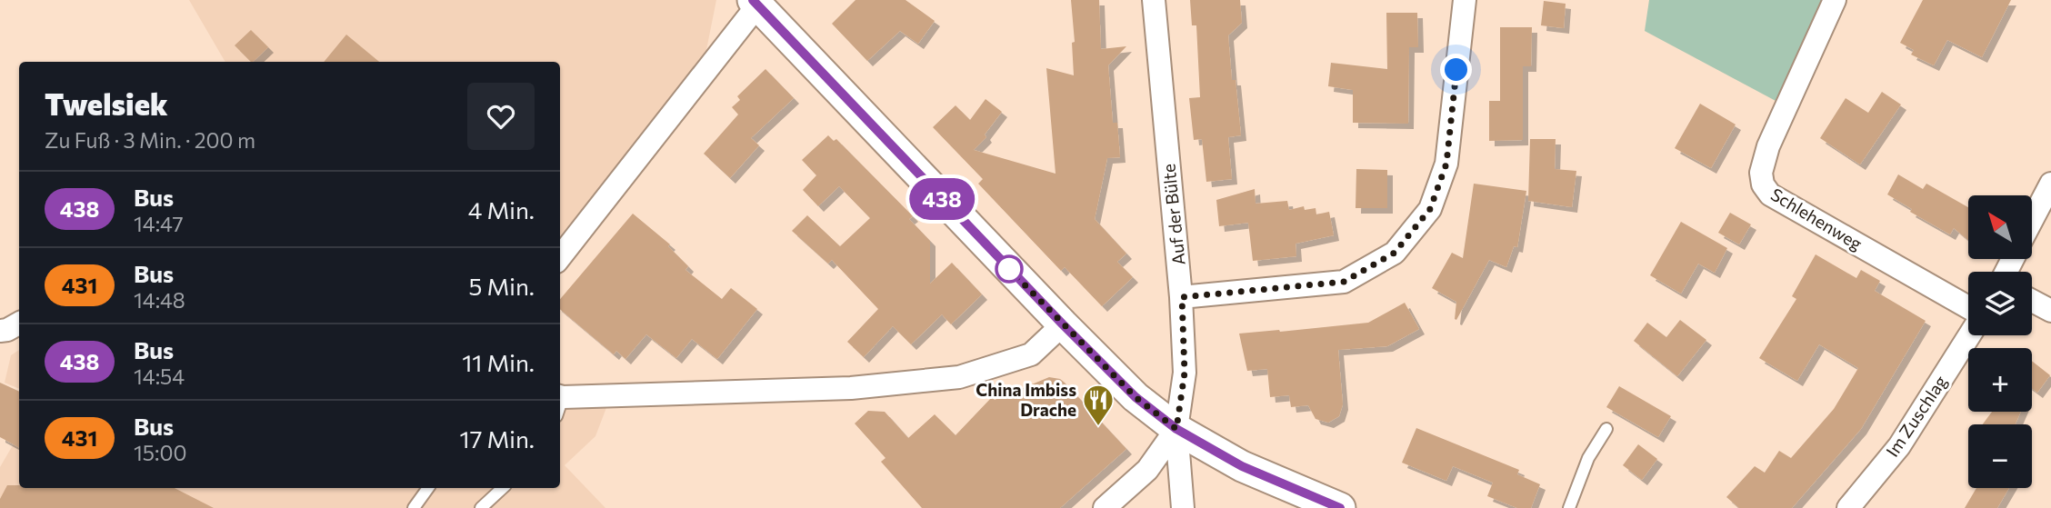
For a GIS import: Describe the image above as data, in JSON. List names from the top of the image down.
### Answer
{
  "streets": {
    "street": ["Auf der Bülte", "Schlehenweg", "Im Zuschlag"]
  },
  "places": {
    "restaurant": ["China Imbiss Drache"]
  },
  "lines": ["bus line 438"],
  "north": "top left",
  "page": {
    "on_map": "438",
    "heading": ["Twelsiek", "Zu Fuß · 3 Min. · 200 m"],
    "list": [
      {
        "mark": "438",
        "name": "Bus",
        "note": "14:47",
        "value": "4 Min."
      },
      {
        "mark": "431",
        "name": "Bus",
        "note": "14:48",
        "value": "5 Min."
      },
      {
        "mark": "438",
        "name": "Bus",
        "note": "14:54",
        "value": "11 Min."
      },
      {
        "mark": "431",
        "name": "Bus",
        "note": "15:00",
        "value": "17 Min."
      }
    ],
    "map_buttons": ["+", "−"]
  }
}
